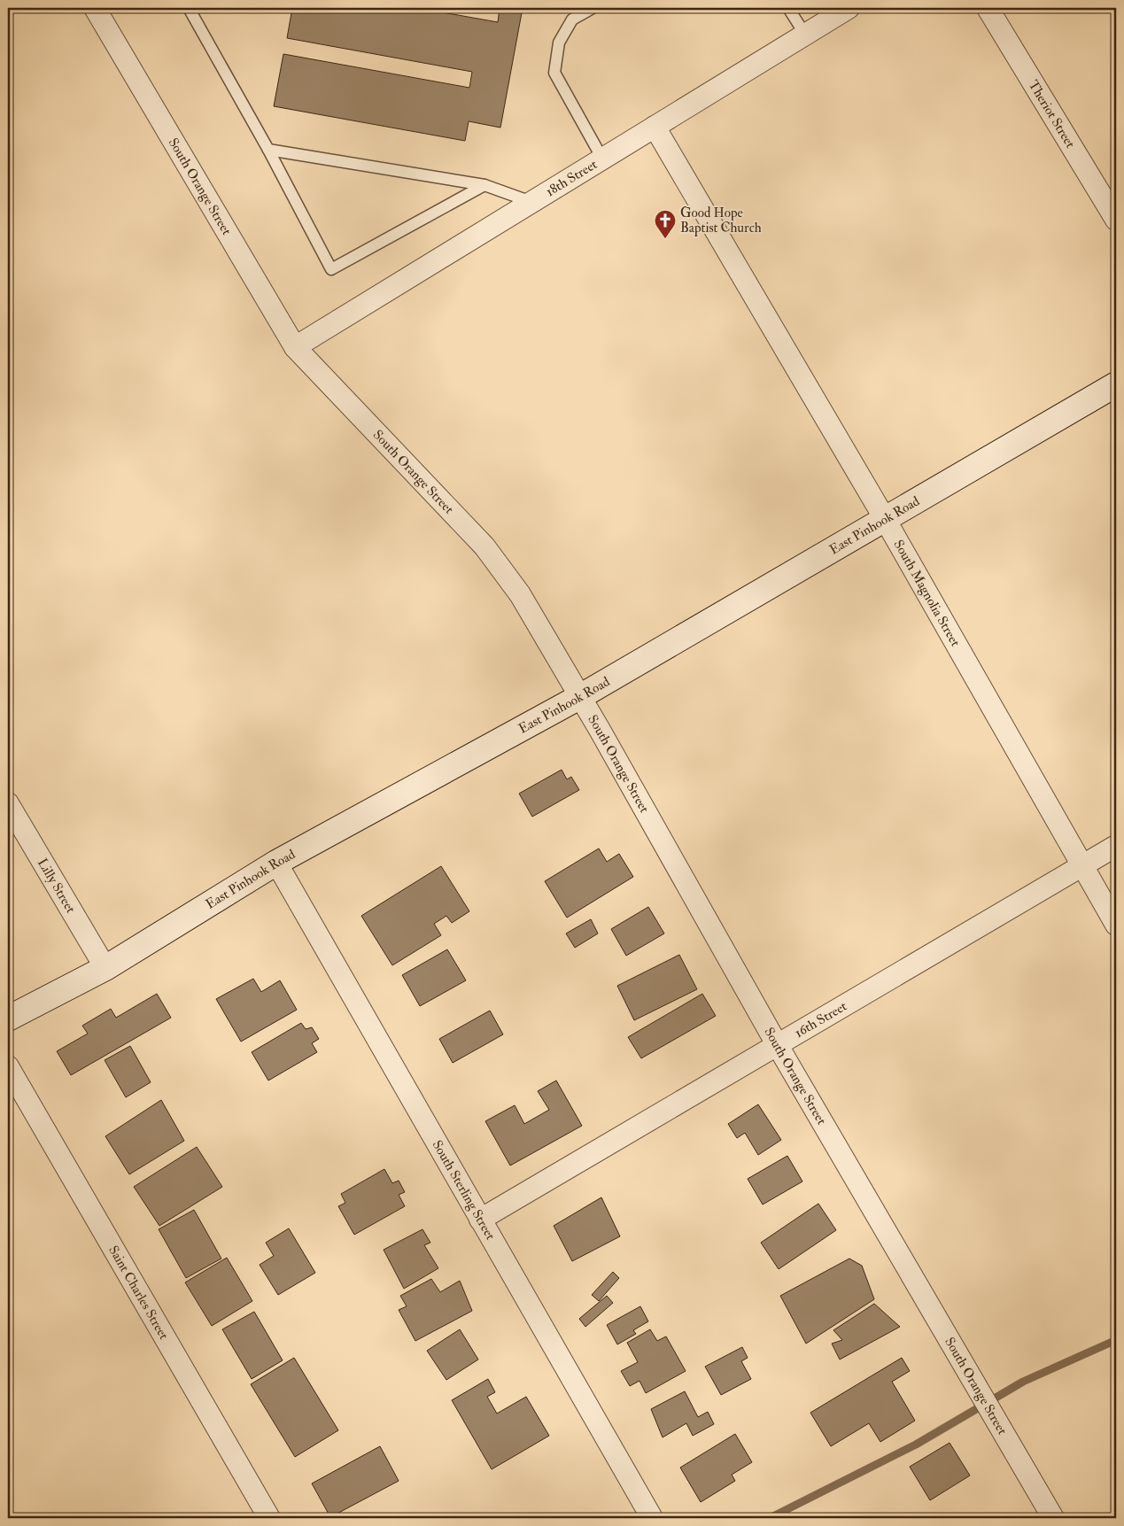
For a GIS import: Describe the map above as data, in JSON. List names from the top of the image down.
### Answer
{
  "streets": {
    "main road": ["East Pinhook Road"],
    "street": [
      "Theriot Street",
      "18th Street",
      "South Orange Street",
      "South Magnolia Street",
      "Lilly Street",
      "16th Street",
      "South Sterling Street",
      "Saint Charles Street"
    ]
  },
  "crossings": [
    ["18th Street", "South Orange Street"],
    ["18th Street", "South Magnolia Street"],
    ["South Orange Street", "East Pinhook Road"],
    ["South Orange Street", "16th Street"],
    ["East Pinhook Road", "South Magnolia Street"],
    ["East Pinhook Road", "Lilly Street"],
    ["East Pinhook Road", "South Sterling Street"],
    ["South Magnolia Street", "16th Street"],
    ["16th Street", "South Sterling Street"]
  ],
  "places": {
    "church": ["Good Hope Baptist Church"]
  }
}
